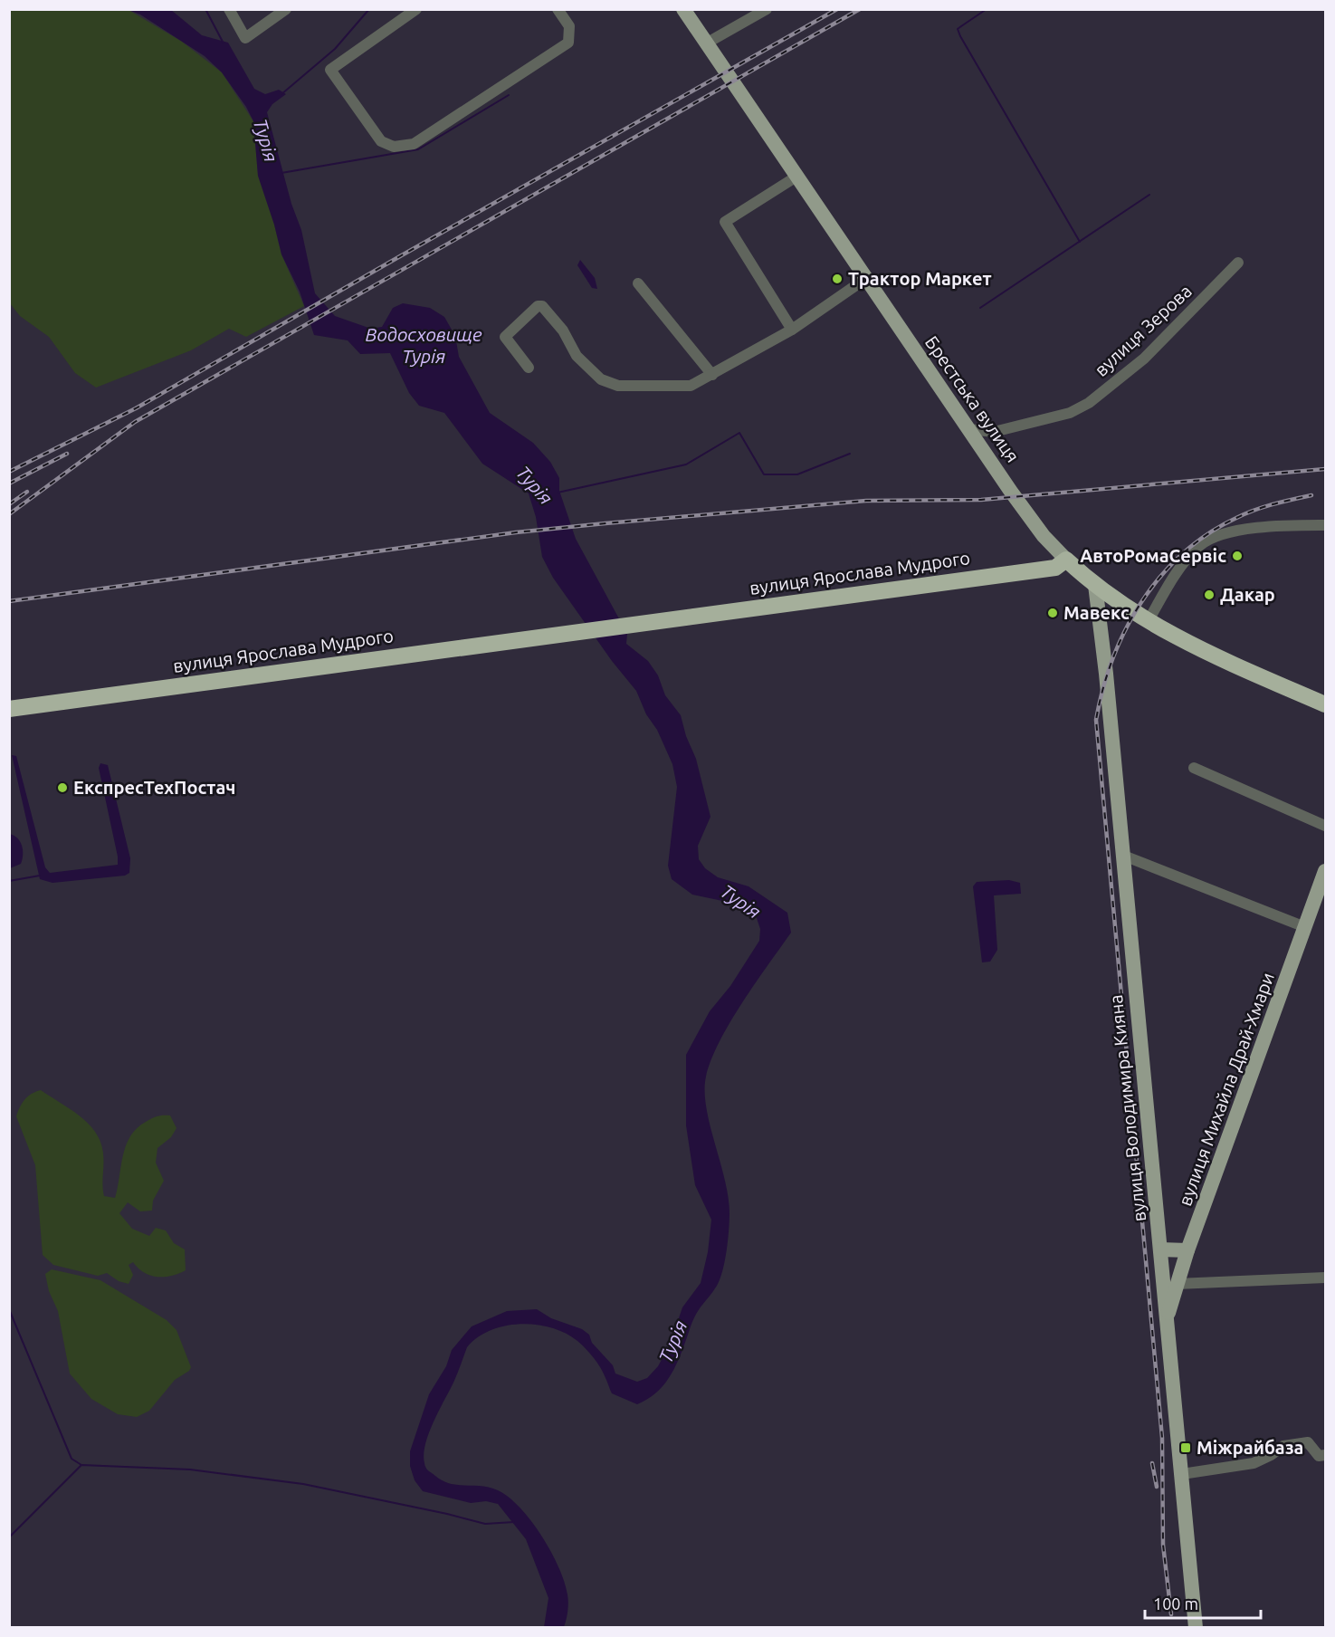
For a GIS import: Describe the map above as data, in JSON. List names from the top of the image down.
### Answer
{
  "streets": {
    "highway": ["Брестська вулиця", "вулиця Ярослава Мудрого"],
    "main road": ["вулиця Михайла Драй-Хмари", "вулиця Володимира Кияна"],
    "street": ["вулиця Зерова"]
  },
  "crossings": [
    ["вулиця Зерова", "Брестська вулиця"],
    ["Брестська вулиця", "вулиця Ярослава Мудрого"],
    ["Брестська вулиця", "вулиця Володимира Кияна"],
    ["вулиця Михайла Драй-Хмари", "вулиця Володимира Кияна"]
  ],
  "water": ["Турія", "Водосховище Турія"],
  "places": {
    "other": [
      "Трактор Маркет",
      "АвтоРомаСервіс",
      "Дакар",
      "Мавекс",
      "ЕкспресТехПостач"
    ],
    "transit": ["Міжрайбаза"]
  },
  "scale_bar": "100 m"
}
